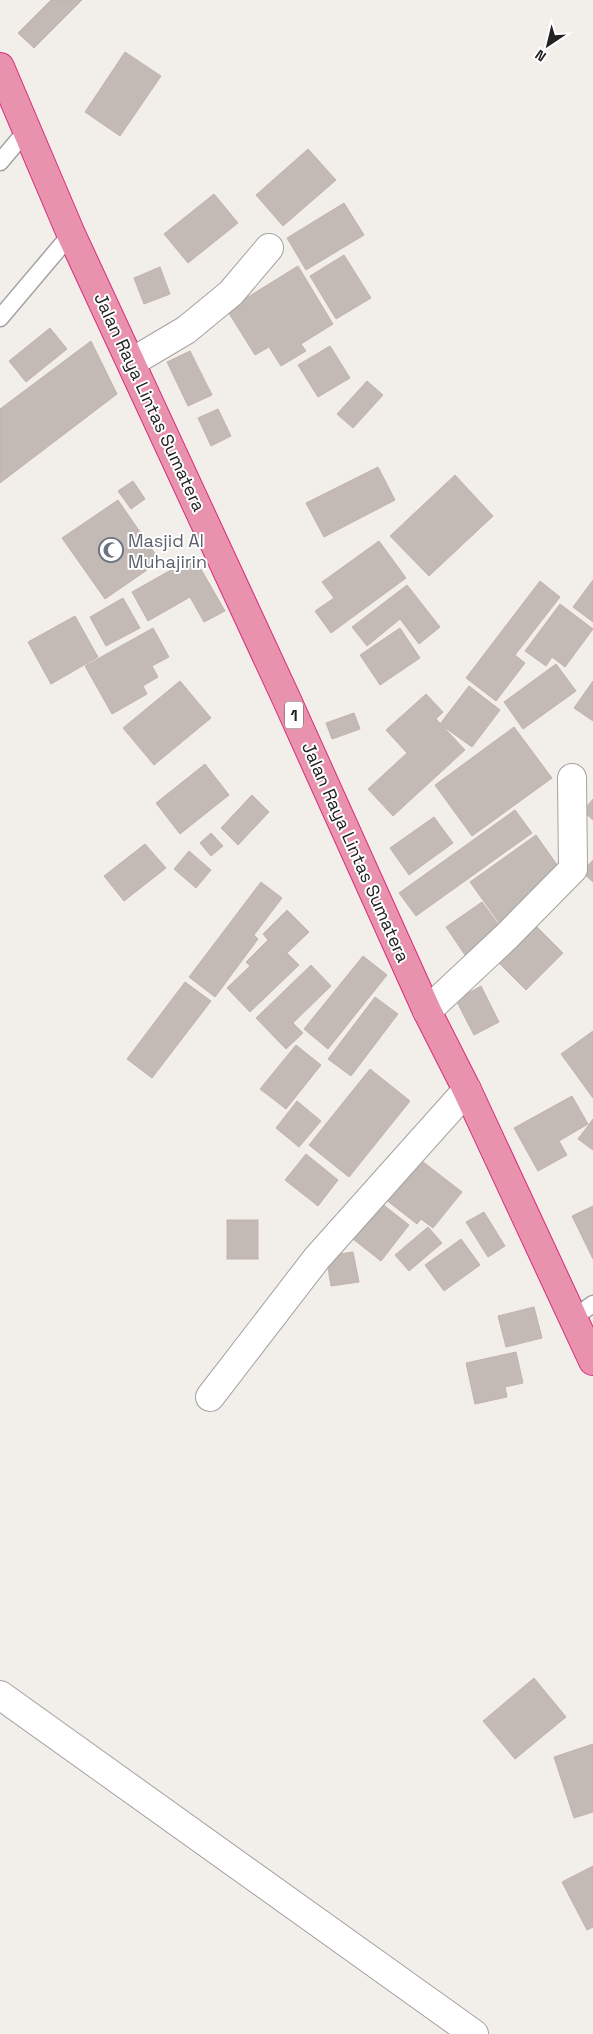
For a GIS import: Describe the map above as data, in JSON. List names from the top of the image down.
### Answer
{
  "streets": {
    "highway": ["Jalan Raya Lintas Sumatera", "1"]
  },
  "places": {
    "mosque": ["Masjid Al Muhajirin"]
  },
  "north": "bottom left"
}
